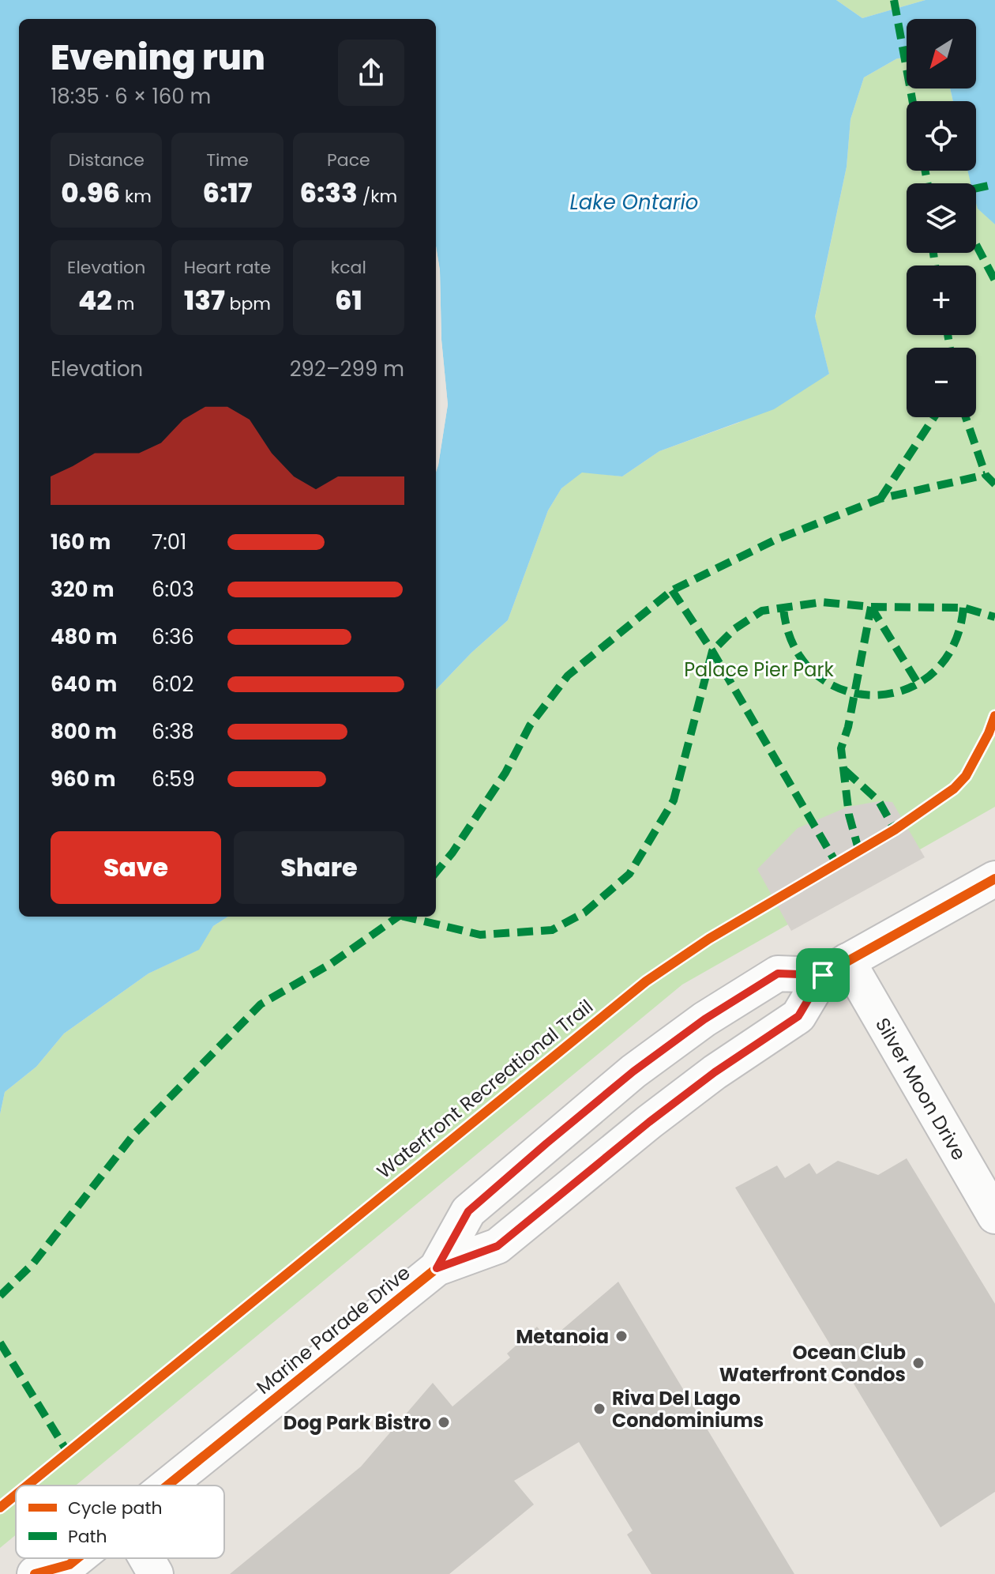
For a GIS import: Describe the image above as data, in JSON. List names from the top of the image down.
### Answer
{
  "streets": {
    "street": ["Silver Moon Drive", "Marine Parade Drive"],
    "cycle path": ["Waterfront Recreational Trail"]
  },
  "crossings": [
    ["Silver Moon Drive", "Marine Parade Drive"]
  ],
  "water": ["Lake Ontario"],
  "parks": ["Palace Pier Park"],
  "places": [
    "Metanoia",
    "Ocean Club Waterfront Condos",
    "Riva Del Lago Condominiums",
    "Dog Park Bistro"
  ],
  "legend": ["Cycle path", "Path"],
  "north": "bottom left",
  "page": {
    "map_buttons": ["+", "−"],
    "heading": ["Evening run", "18:35 · 6 × 160 m"],
    "stats": [
      ["Distance", "0.96 km"],
      ["Time", "6:17"],
      ["Pace", "6:33 /km"],
      ["Elevation", "42 m"],
      ["Heart rate", "137 bpm"],
      ["kcal", "61"]
    ],
    "chart": ["Elevation", "292–299 m"],
    "list": [
      {
        "name": "160 m",
        "note": "7:01"
      },
      {
        "name": "320 m",
        "note": "6:03"
      },
      {
        "name": "480 m",
        "note": "6:36"
      },
      {
        "name": "640 m",
        "note": "6:02"
      },
      {
        "name": "800 m",
        "note": "6:38"
      },
      {
        "name": "960 m",
        "note": "6:59"
      }
    ],
    "buttons": ["Save", "Share"]
  }
}
